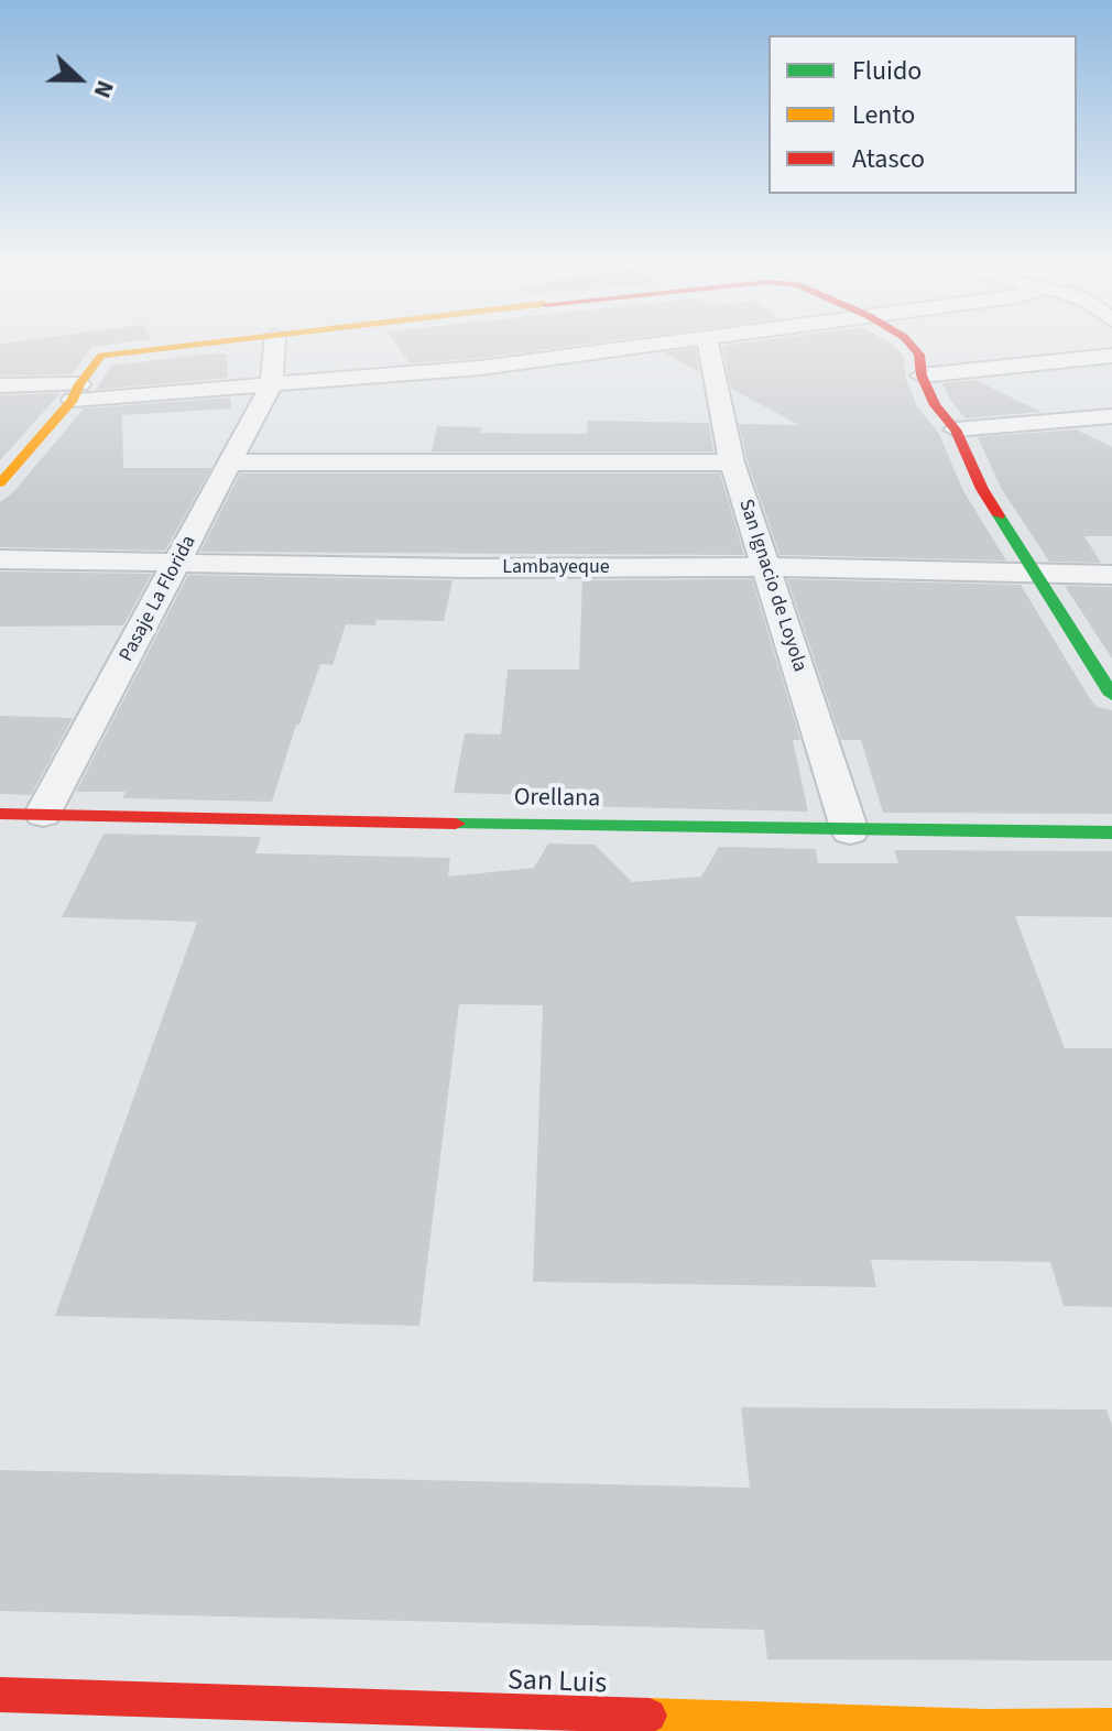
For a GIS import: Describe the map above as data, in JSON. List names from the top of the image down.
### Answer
{
  "streets": {
    "street": [
      "Lambayeque",
      "San Ignacio de Loyola",
      "Pasaje La Florida",
      "Orellana",
      "San Luis"
    ]
  },
  "crossings": [
    ["Lambayeque", "San Ignacio de Loyola"],
    ["Lambayeque", "Pasaje La Florida"],
    ["San Ignacio de Loyola", "Orellana"],
    ["Pasaje La Florida", "Orellana"]
  ],
  "legend": ["Fluido", "Lento", "Atasco"],
  "north": "right"
}
